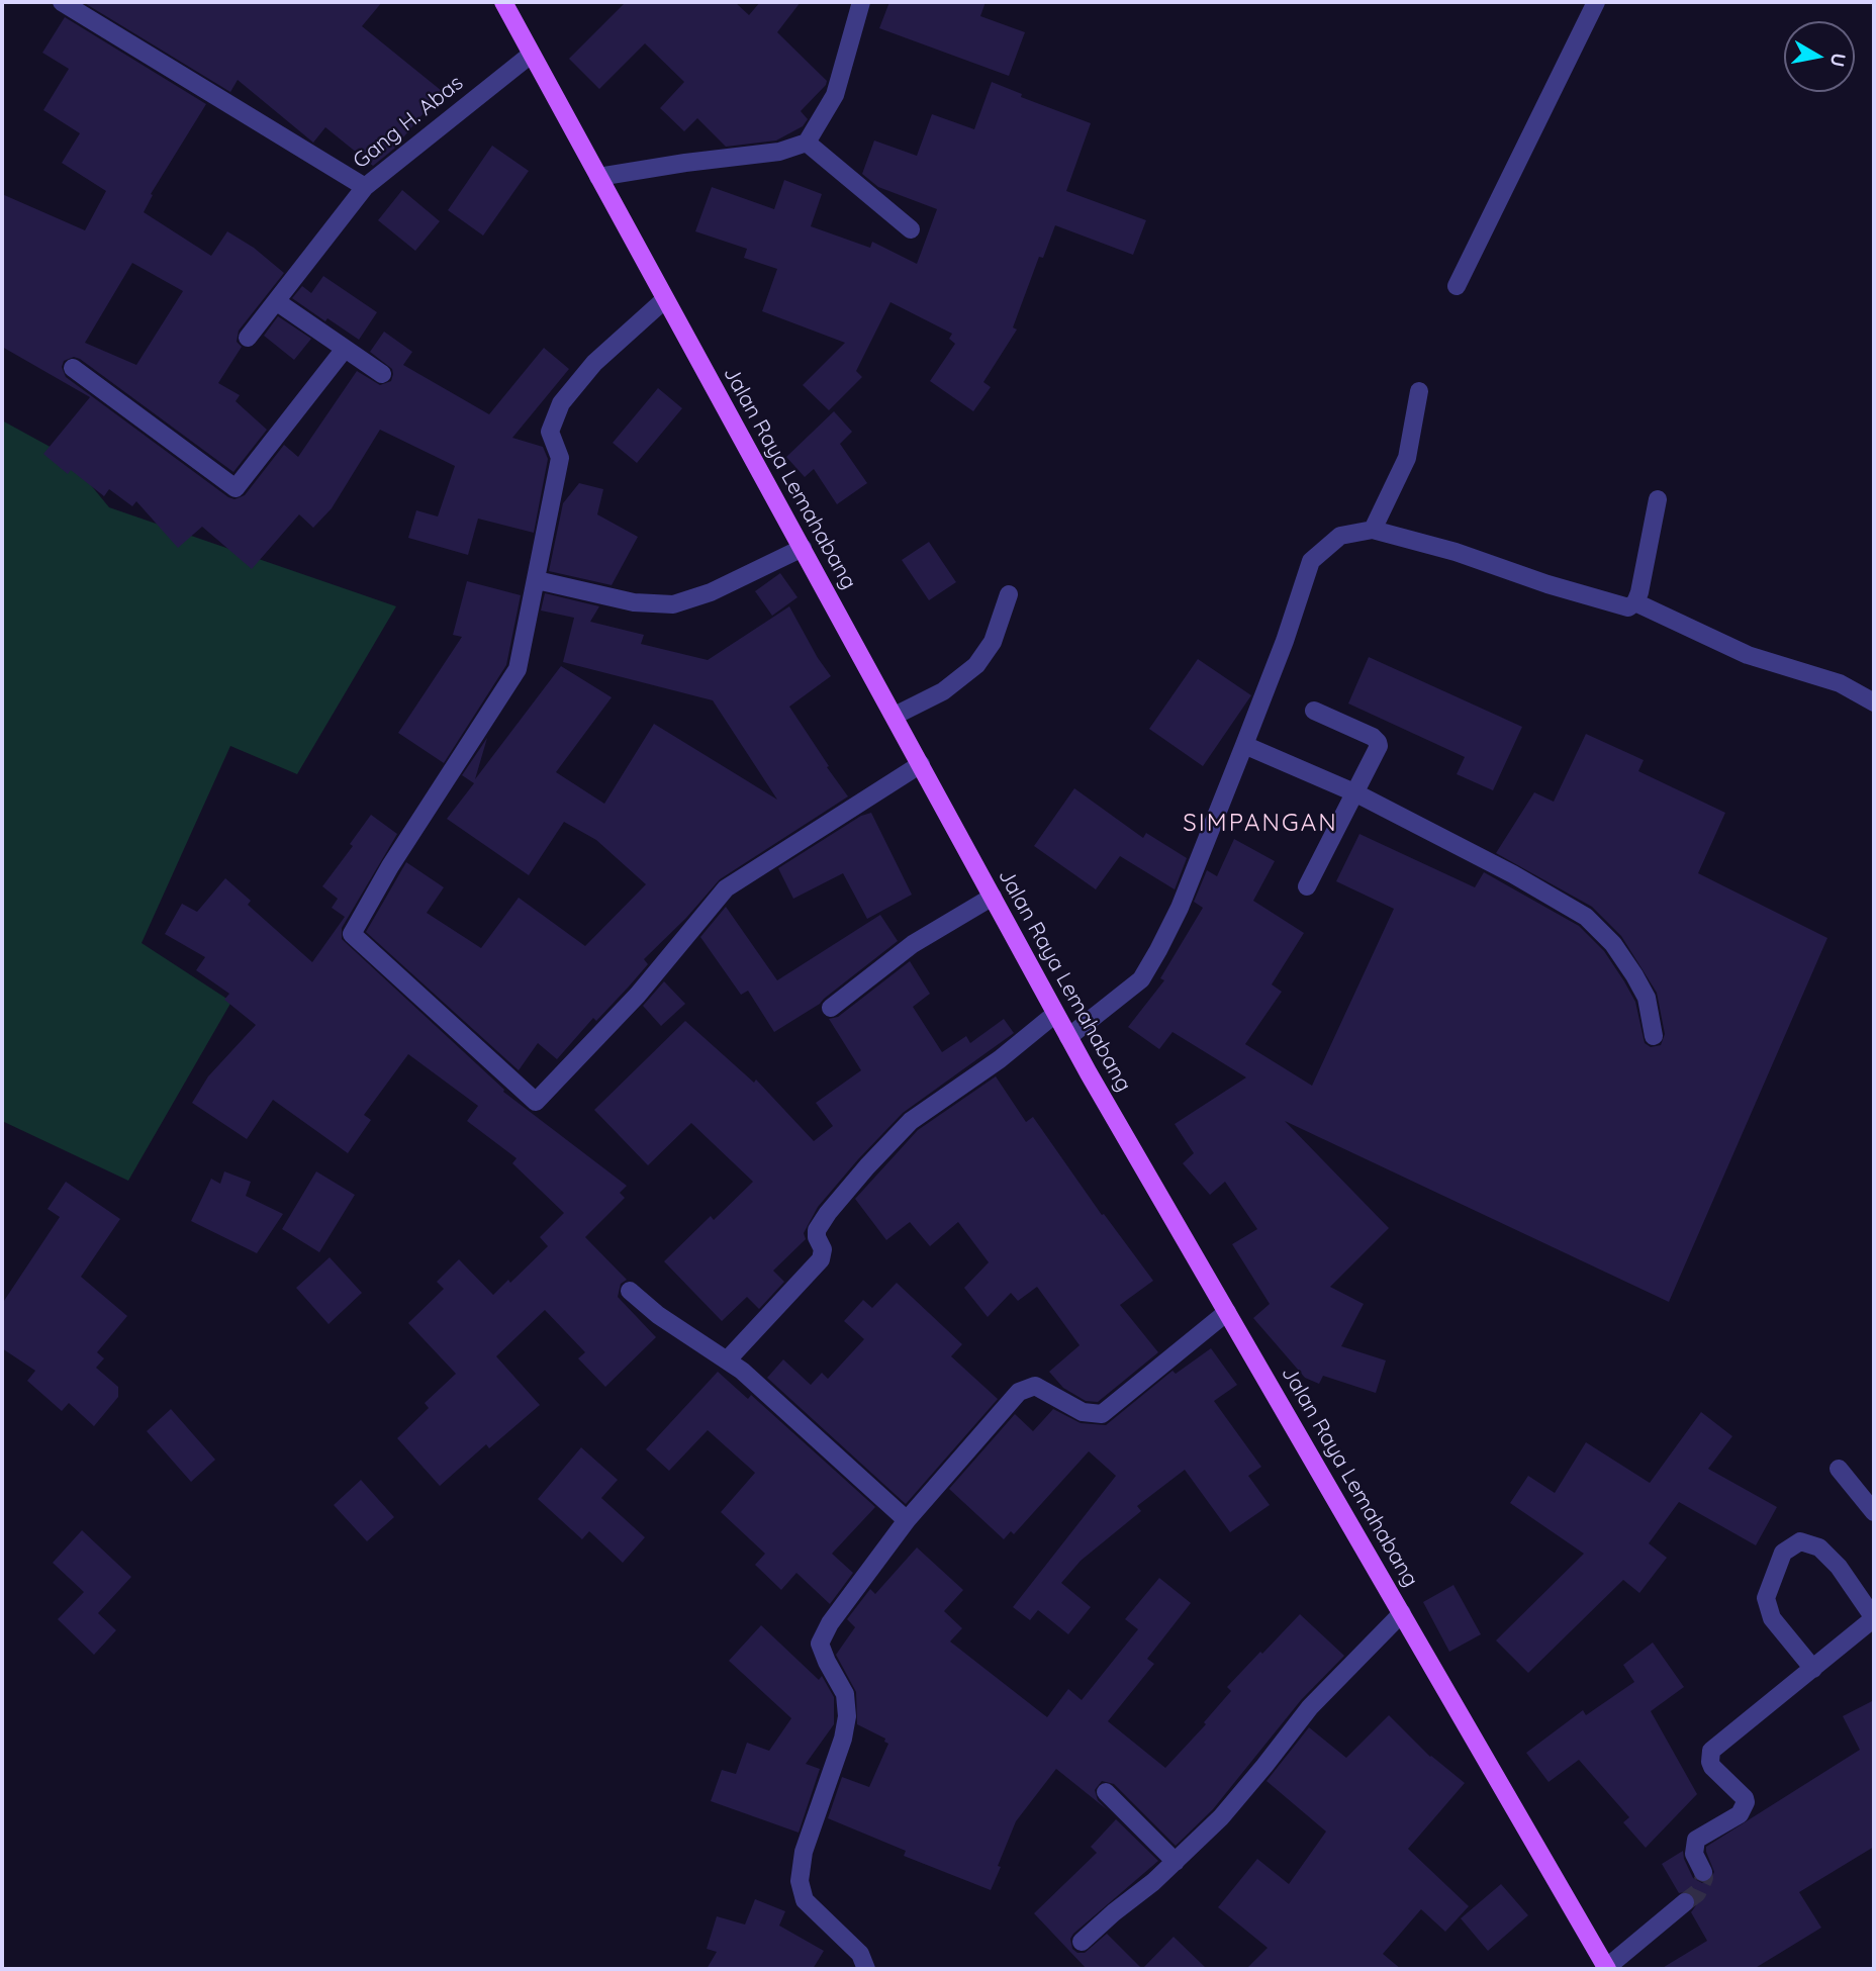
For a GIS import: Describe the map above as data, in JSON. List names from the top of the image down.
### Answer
{
  "streets": {
    "main road": ["Jalan Raya Lemahabang"],
    "street": ["Gang H. Abas"]
  },
  "crossings": [
    ["Gang H. Abas", "Jalan Raya Lemahabang"]
  ],
  "districts": ["SIMPANGAN"],
  "north": "right"
}
